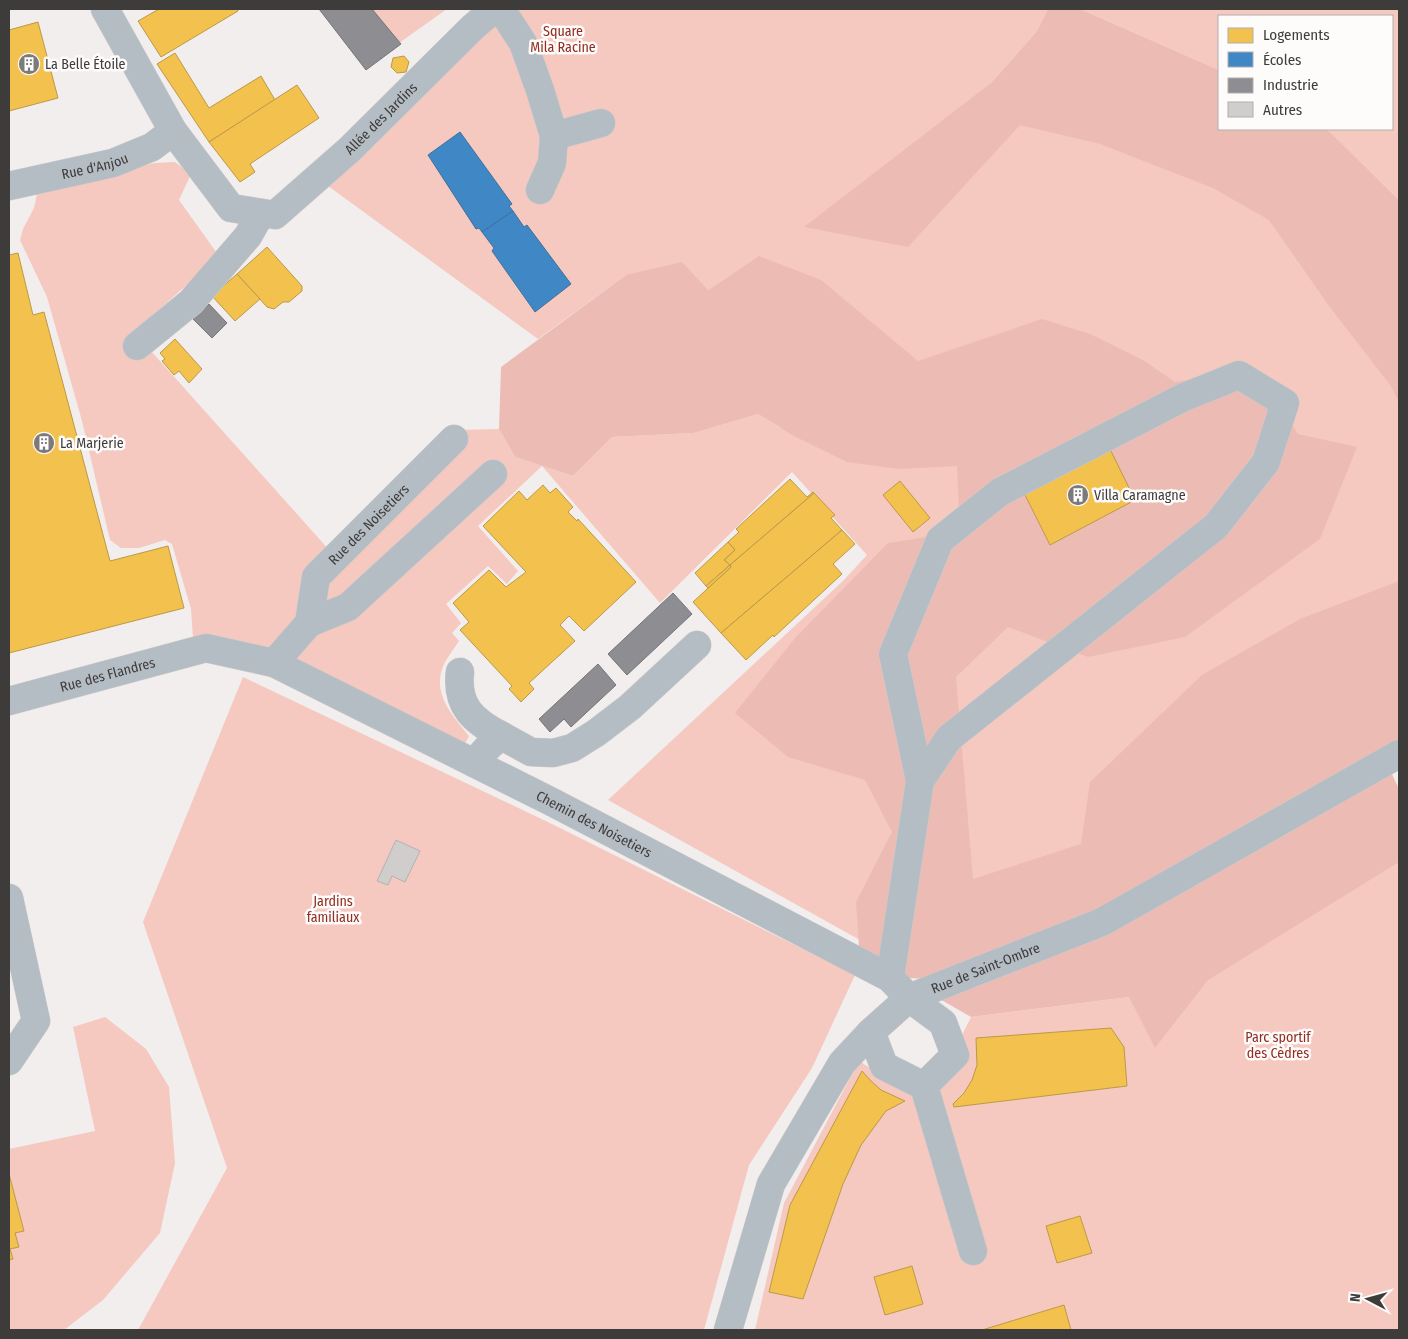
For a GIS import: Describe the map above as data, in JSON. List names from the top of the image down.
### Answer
{
  "streets": {
    "street": [
      "Allée des Jardins",
      "Rue d'Anjou",
      "Rue des Noisetiers",
      "Rue des Flandres",
      "Chemin des Noisetiers",
      "Rue de Saint-Ombre"
    ]
  },
  "crossings": [
    ["Allée des Jardins", "Rue d'Anjou"],
    ["Rue des Flandres", "Chemin des Noisetiers"],
    ["Chemin des Noisetiers", "Rue de Saint-Ombre"]
  ],
  "parks": ["Square Mila Racine", "Jardins familiaux", "Parc sportif des Cèdres"],
  "places": {
    "building": ["La Belle Étoile", "La Marjerie", "Villa Caramagne"]
  },
  "legend": [
    "Logements",
    "Écoles",
    "Industrie",
    "Autres"
  ],
  "north": "left"
}
